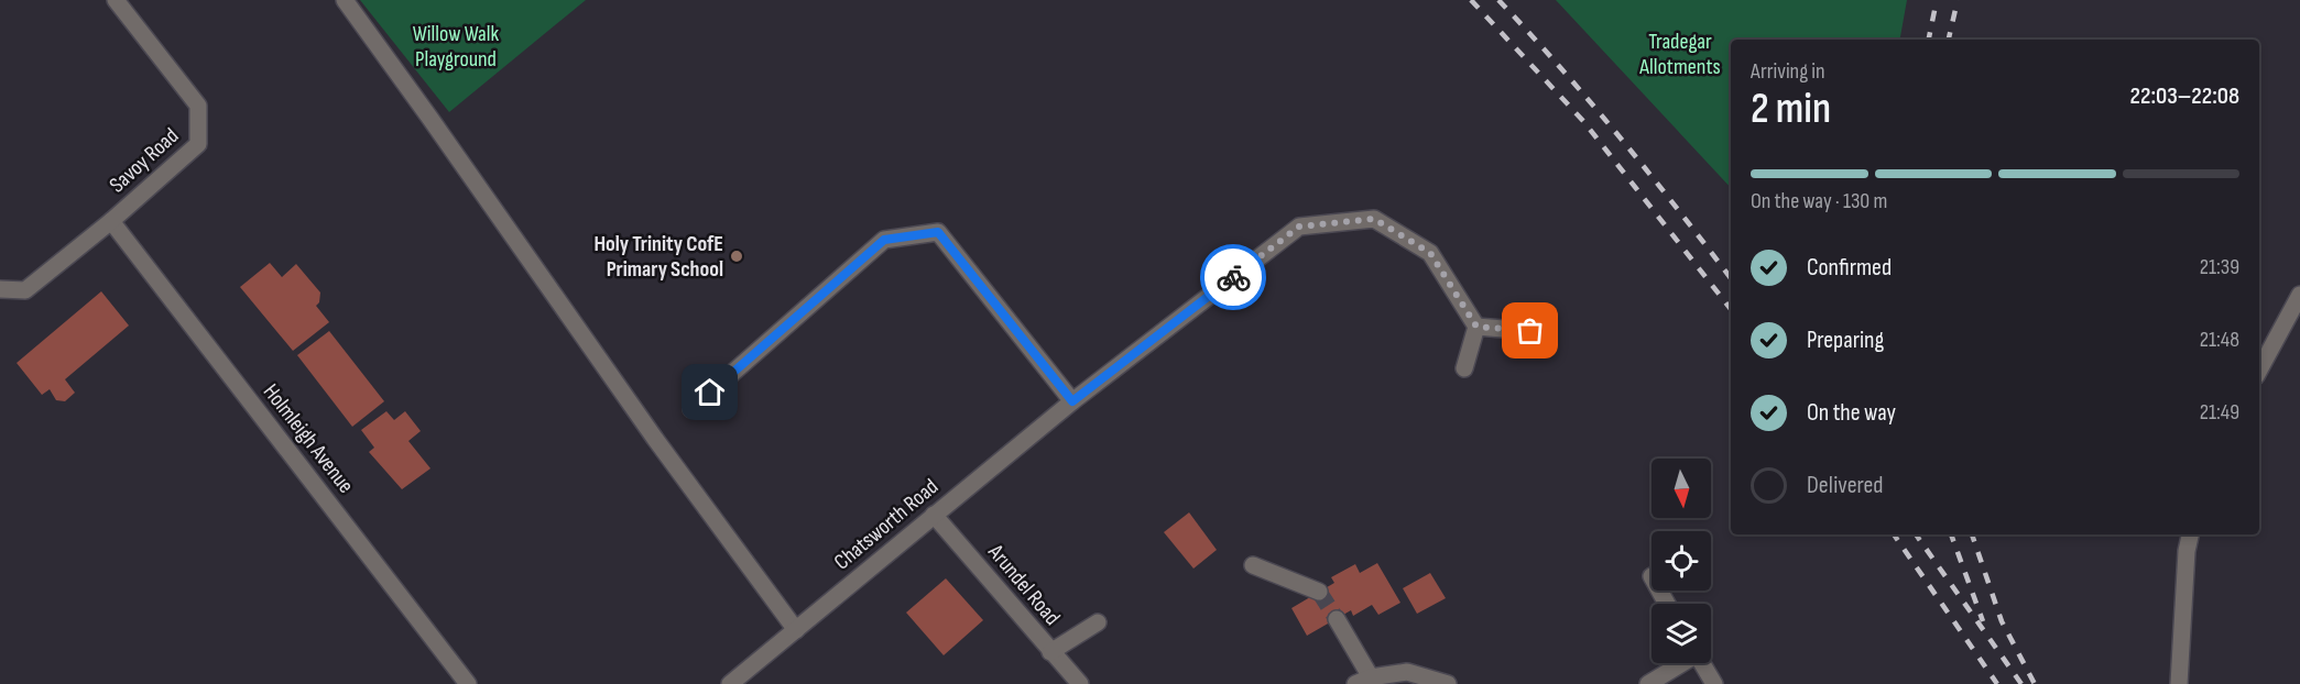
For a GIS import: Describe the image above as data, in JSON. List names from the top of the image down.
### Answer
{
  "streets": {
    "street": [
      "Savoy Road",
      "Holmleigh Avenue",
      "Chatsworth Road",
      "Arundel Road"
    ]
  },
  "crossings": [
    ["Savoy Road", "Holmleigh Avenue"],
    ["Chatsworth Road", "Arundel Road"]
  ],
  "parks": ["Willow Walk Playground", "Tradegar Allotments"],
  "places": ["Holy Trinity CofE Primary School"],
  "north": "bottom",
  "page": {
    "heading": ["2 min", "Arriving in", "22:03–22:08"],
    "bar": "On the way · 130 m",
    "list": [
      ["Confirmed", "21:39"],
      ["Preparing", "21:48"],
      ["On the way", "21:49"],
      "Delivered"
    ]
  }
}
